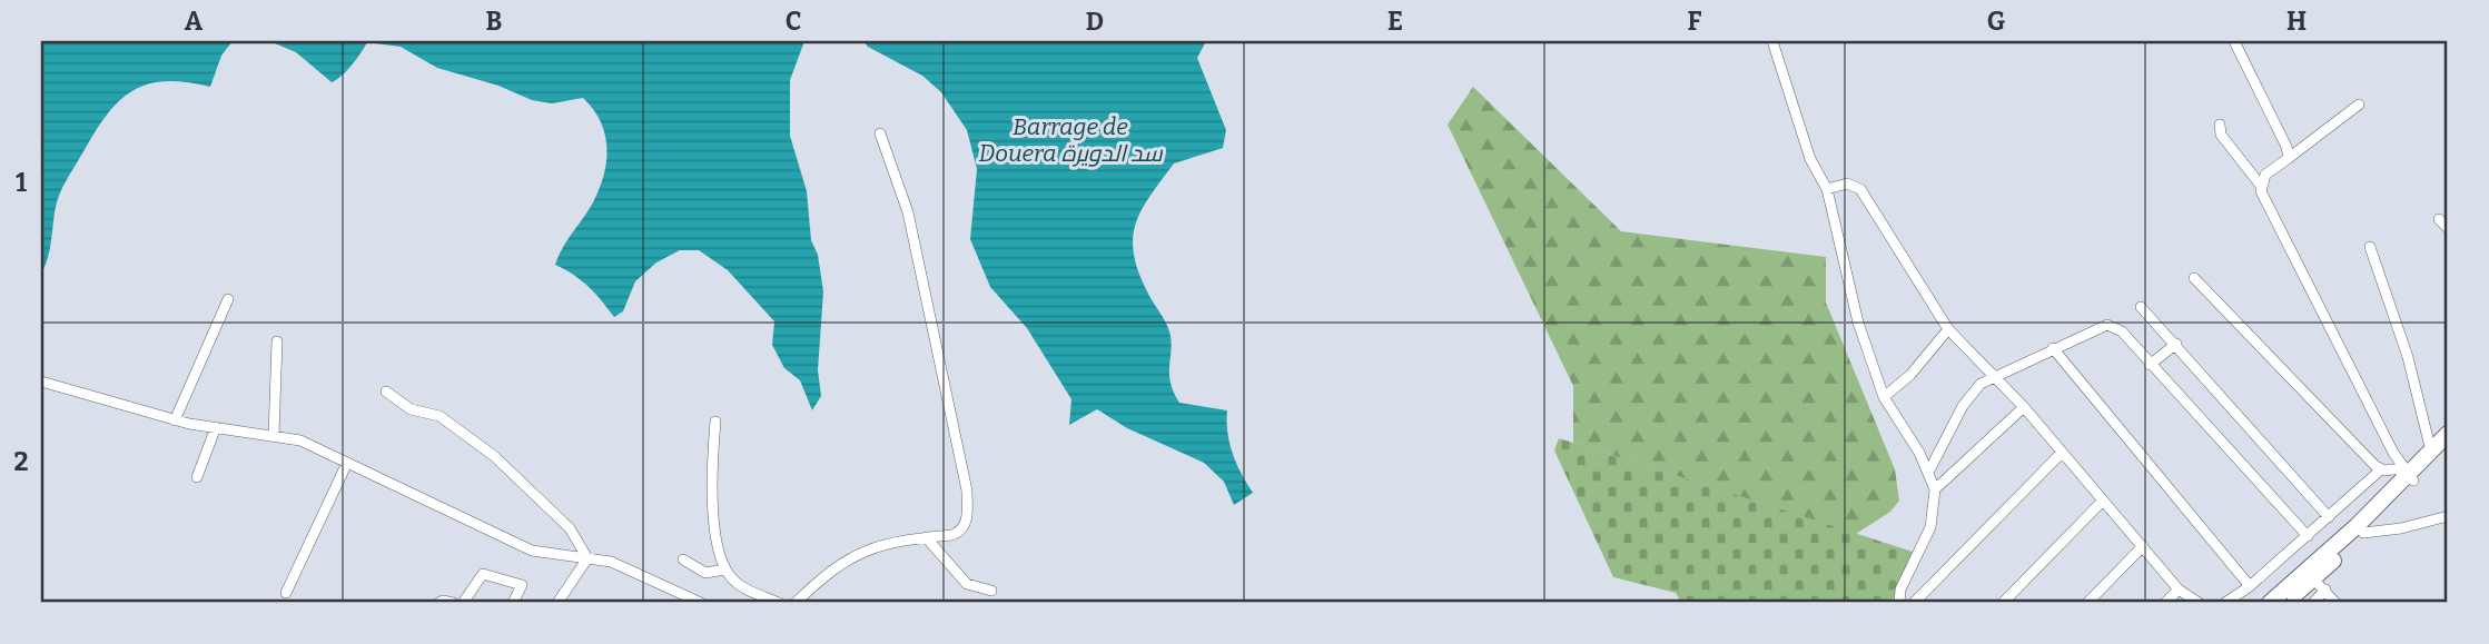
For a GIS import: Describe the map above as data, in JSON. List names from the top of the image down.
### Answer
{
  "water": ["Barrage de Douera سد الدويرة"],
  "grid": {
    "columns": [
      "A",
      "B",
      "C",
      "D",
      "E",
      "F",
      "G",
      "H"
    ],
    "rows": ["1", "2"]
  }
}
